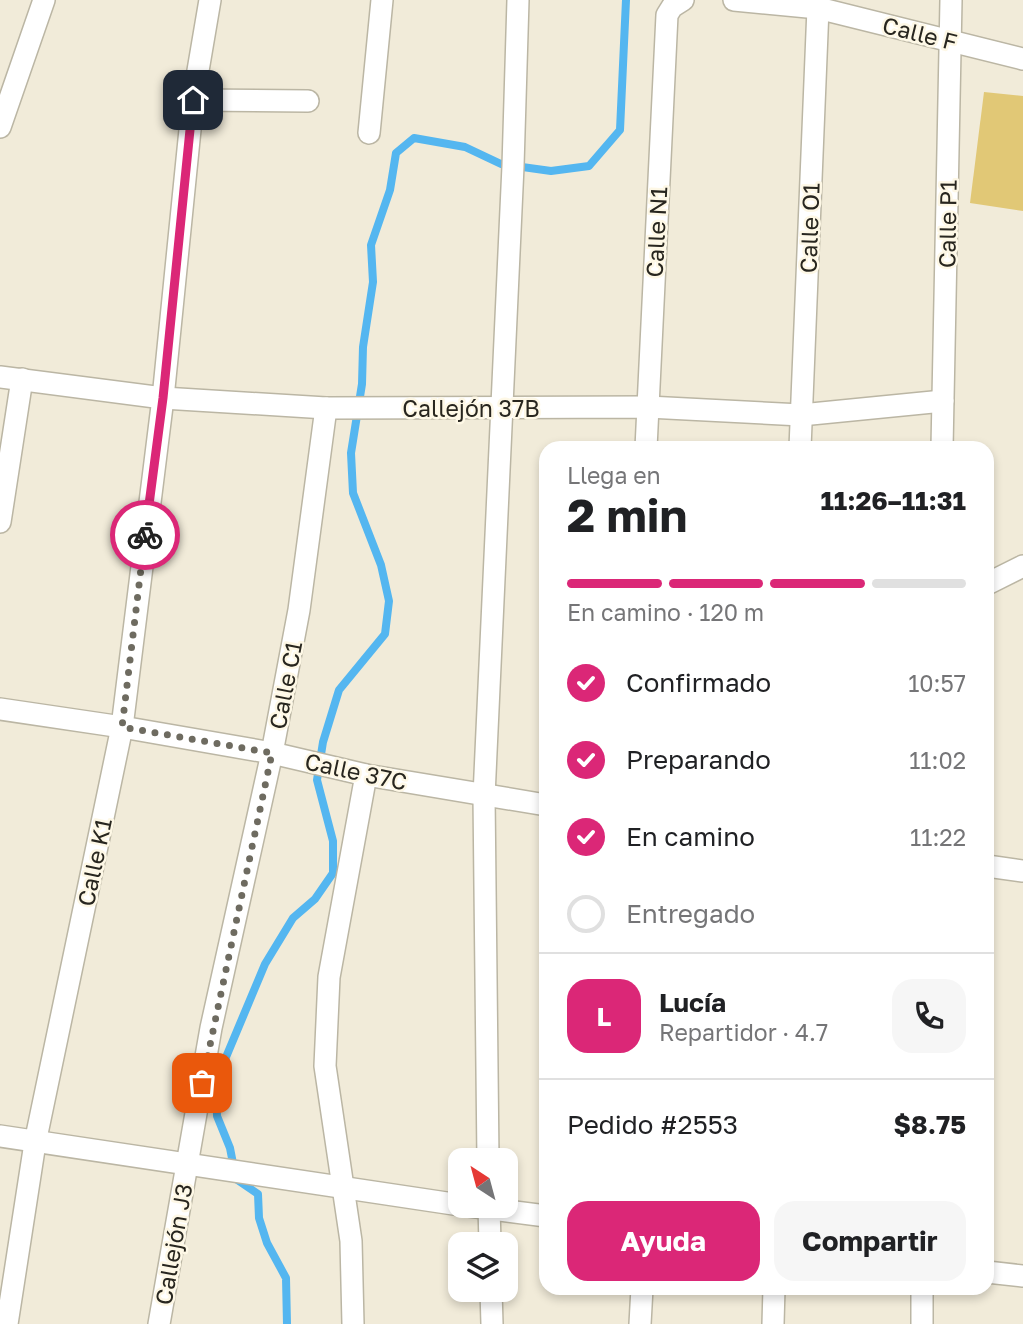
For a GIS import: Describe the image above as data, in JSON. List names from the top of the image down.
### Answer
{
  "streets": {
    "street": [
      "Calle F",
      "Calle P1",
      "Calle O1",
      "Calle N1",
      "Callejón 37B",
      "Calle C1",
      "Calle 37C",
      "Calle K1",
      "Callejón J3"
    ]
  },
  "crossings": [
    ["Calle F", "Calle P1"],
    ["Calle F", "Calle O1"],
    ["Calle P1", "Callejón 37B"],
    ["Calle O1", "Callejón 37B"],
    ["Calle N1", "Callejón 37B"],
    ["Callejón 37B", "Calle C1"],
    ["Callejón 37B", "Calle K1"],
    ["Calle C1", "Calle 37C"],
    ["Calle C1", "Callejón J3"],
    ["Calle 37C", "Calle K1"]
  ],
  "north": "top left",
  "page": {
    "heading": ["2 min", "Llega en", "11:26–11:31"],
    "panel": [
      "Lucía",
      "Repartidor · 4.7",
      "Pedido #2553",
      "$8.75"
    ],
    "bar": "En camino · 120 m",
    "list": [
      ["Confirmado", "10:57"],
      ["Preparando", "11:02"],
      ["En camino", "11:22"],
      "Entregado"
    ],
    "round": "L",
    "buttons": ["Ayuda", "Compartir"]
  }
}
